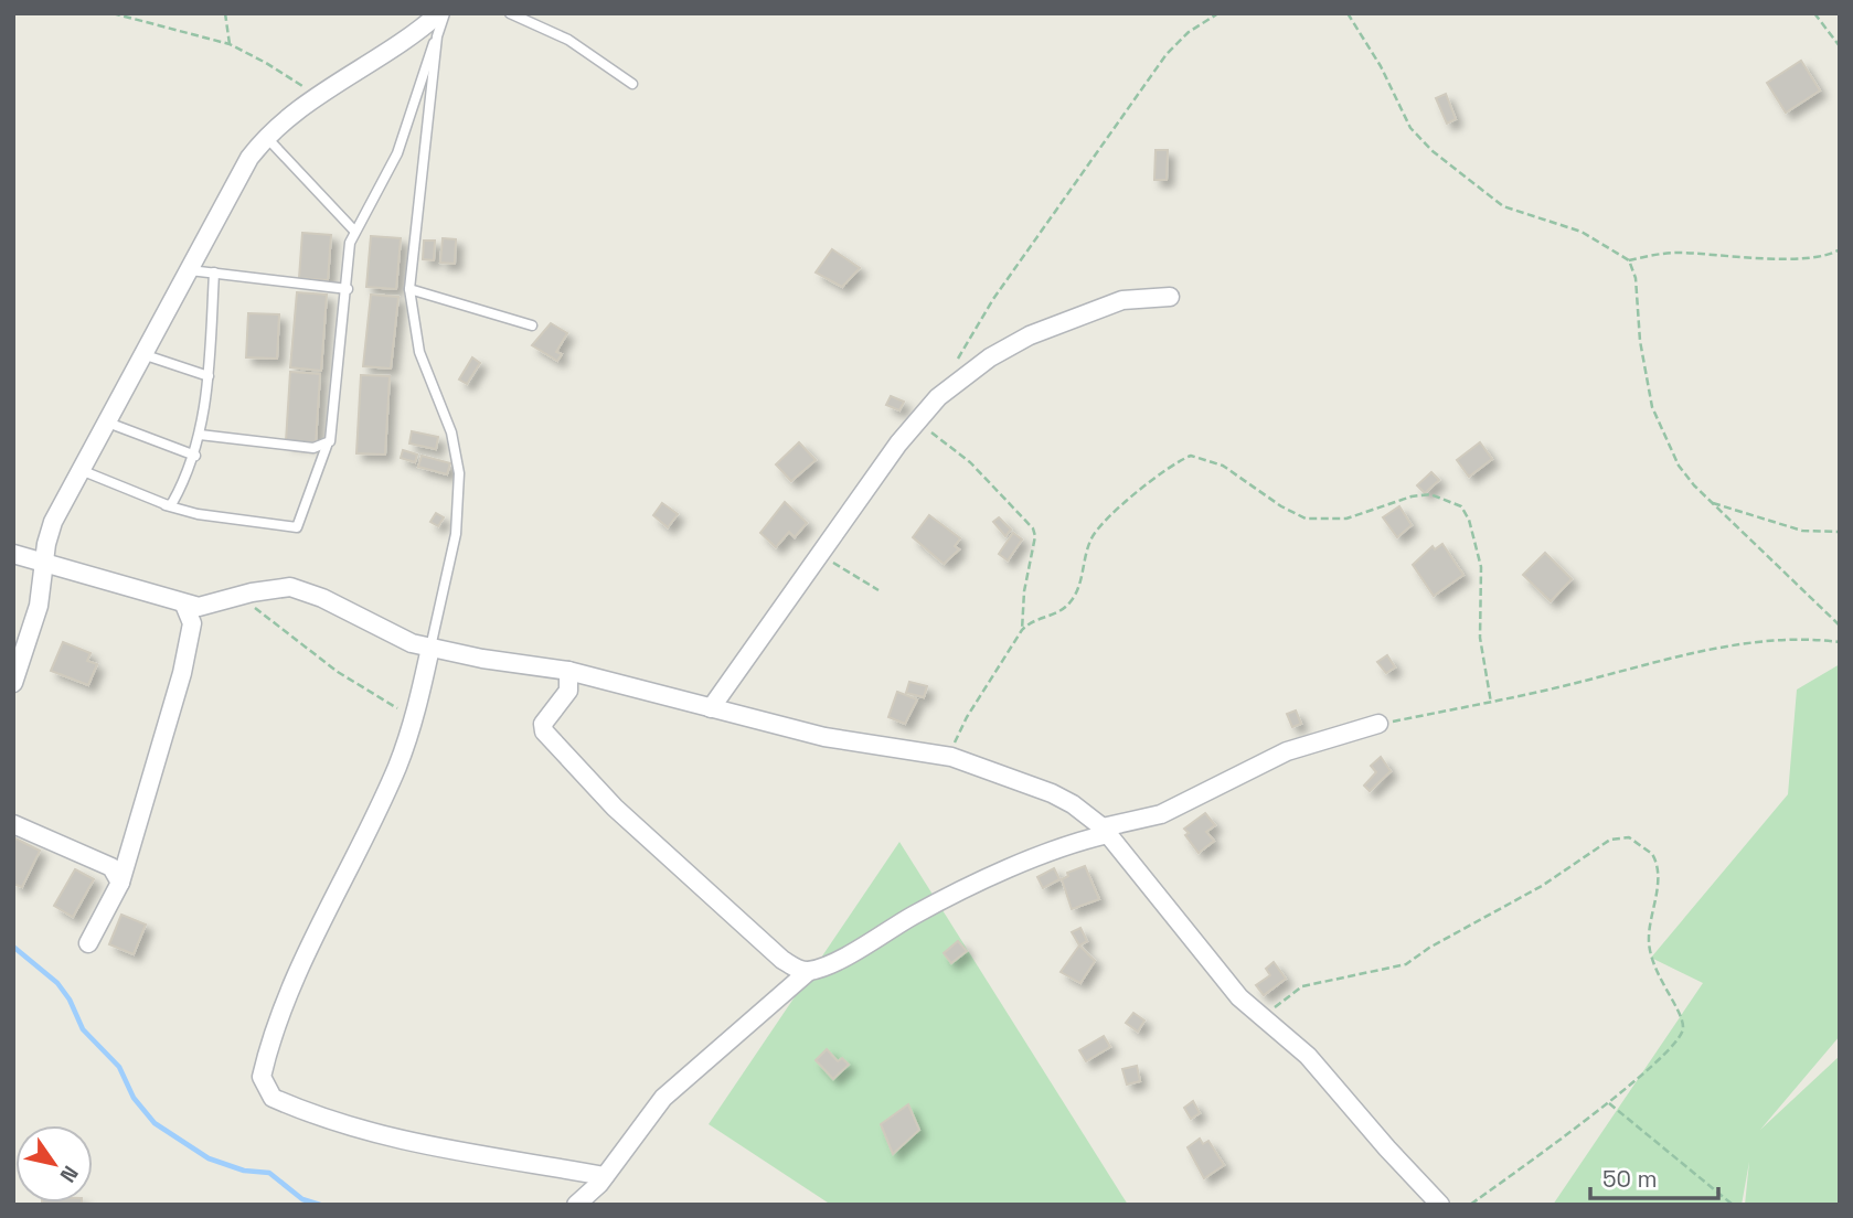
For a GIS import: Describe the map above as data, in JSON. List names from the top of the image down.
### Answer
{
  "scale_bar": "50 m",
  "north": "bottom right"
}
